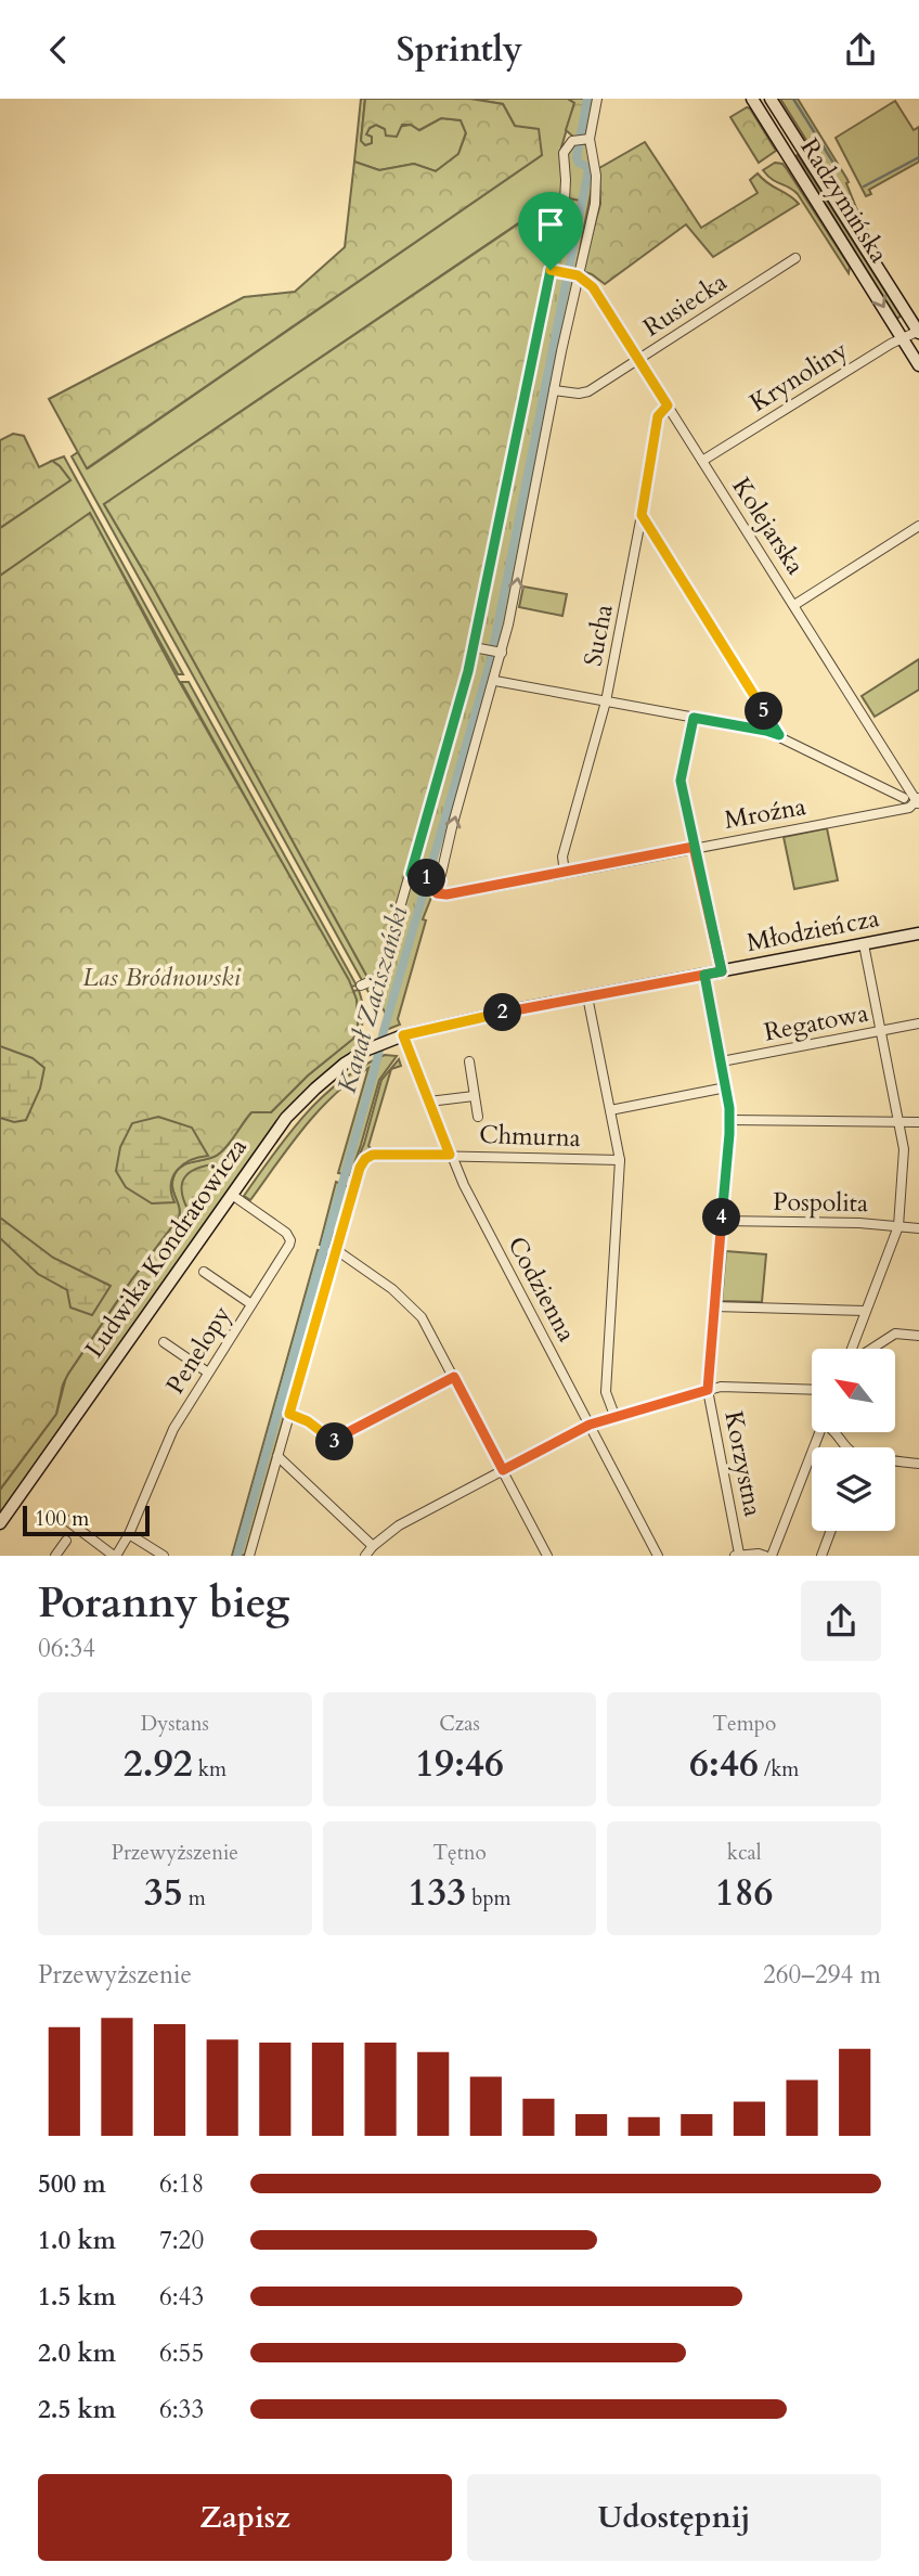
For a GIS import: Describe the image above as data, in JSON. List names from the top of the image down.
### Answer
{
  "streets": {
    "main road": ["Radzymińska", "Młodzieńcza", "Ludwika Kondratowicza"],
    "street": [
      "Rusiecka",
      "Krynoliny",
      "Kolejarska",
      "Sucha",
      "Mroźna",
      "Regatowa",
      "Chmurna",
      "Pospolita",
      "Codzienna",
      "Penelopy",
      "Korzystna"
    ]
  },
  "crossings": [
    ["Radzymińska", "Krynoliny"],
    ["Rusiecka", "Kolejarska"],
    ["Krynoliny", "Kolejarska"],
    ["Kolejarska", "Sucha"],
    ["Kolejarska", "Mroźna"],
    ["Sucha", "Mroźna"],
    ["Młodzieńcza", "Ludwika Kondratowicza"],
    ["Młodzieńcza", "Codzienna"],
    ["Młodzieńcza", "Korzystna"],
    ["Regatowa", "Korzystna"],
    ["Chmurna", "Codzienna"],
    ["Pospolita", "Korzystna"],
    ["Ludwika Kondratowicza", "Codzienna"],
    ["Ludwika Kondratowicza", "Penelopy"]
  ],
  "water": ["Kanał Zaciszański"],
  "parks": ["Las Bródnowski"],
  "scale_bar": "100 m",
  "north": "top left",
  "page": {
    "header": "Sprintly",
    "pins": [
      "5",
      "1",
      "2",
      "4",
      "3"
    ],
    "scale": "100 m",
    "heading": ["Poranny bieg", "06:34"],
    "stats": [
      ["Dystans", "2.92 km"],
      ["Czas", "19:46"],
      ["Tempo", "6:46 /km"],
      ["Przewyższenie", "35 m"],
      ["Tętno", "133 bpm"],
      ["kcal", "186"]
    ],
    "chart": ["Przewyższenie", "260–294 m"],
    "list": [
      {
        "name": "500 m",
        "note": "6:18"
      },
      {
        "name": "1.0 km",
        "note": "7:20"
      },
      {
        "name": "1.5 km",
        "note": "6:43"
      },
      {
        "name": "2.0 km",
        "note": "6:55"
      },
      {
        "name": "2.5 km",
        "note": "6:33"
      }
    ],
    "buttons": ["Zapisz", "Udostępnij"]
  }
}
